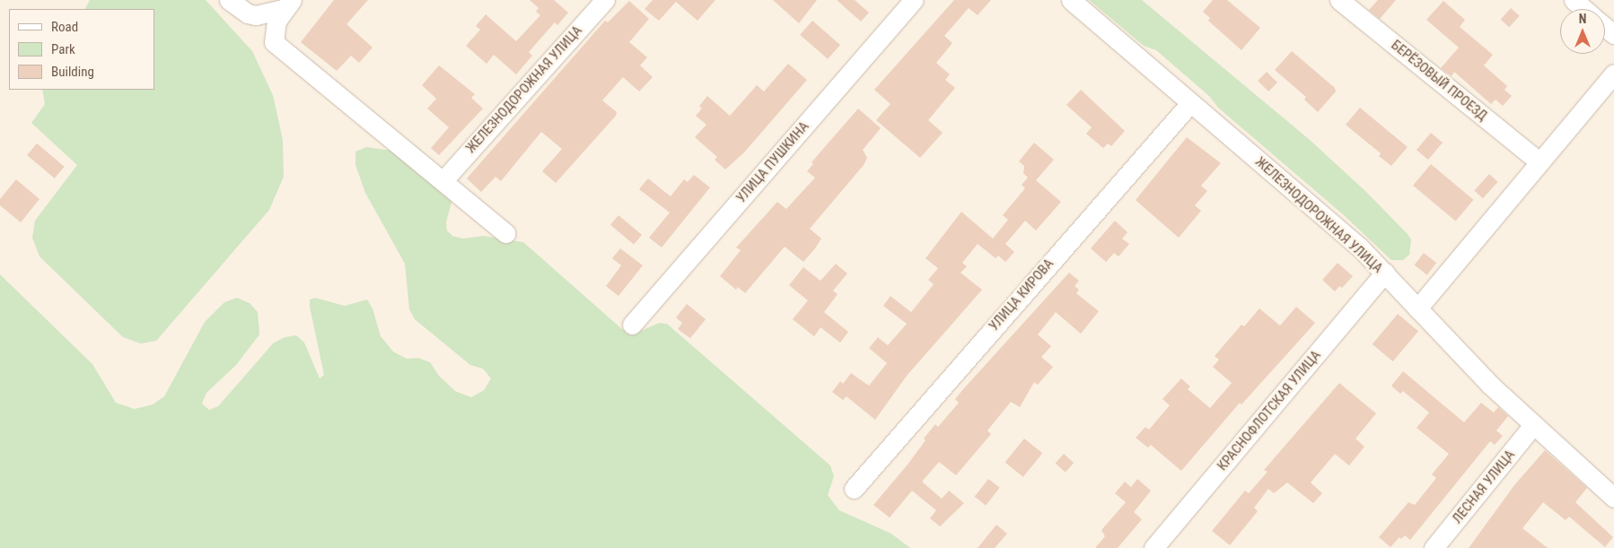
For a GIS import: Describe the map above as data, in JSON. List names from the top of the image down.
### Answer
{
  "streets": {
    "street": [
      "БЕРЁЗОВЫЙ ПРОЕЗД",
      "ЖЕЛЕЗНОДОРОЖНАЯ УЛИЦА",
      "УЛИЦА ПУШКИНА",
      "УЛИЦА КИРОВА",
      "КРАСНОФЛОТСКАЯ УЛИЦА",
      "ЛЕСНАЯ УЛИЦА"
    ]
  },
  "crossings": [
    ["ЖЕЛЕЗНОДОРОЖНАЯ УЛИЦА", "УЛИЦА КИРОВА"],
    ["ЖЕЛЕЗНОДОРОЖНАЯ УЛИЦА", "КРАСНОФЛОТСКАЯ УЛИЦА"],
    ["ЖЕЛЕЗНОДОРОЖНАЯ УЛИЦА", "ЛЕСНАЯ УЛИЦА"]
  ],
  "legend": ["Road", "Park", "Building"],
  "north": "top"
}
